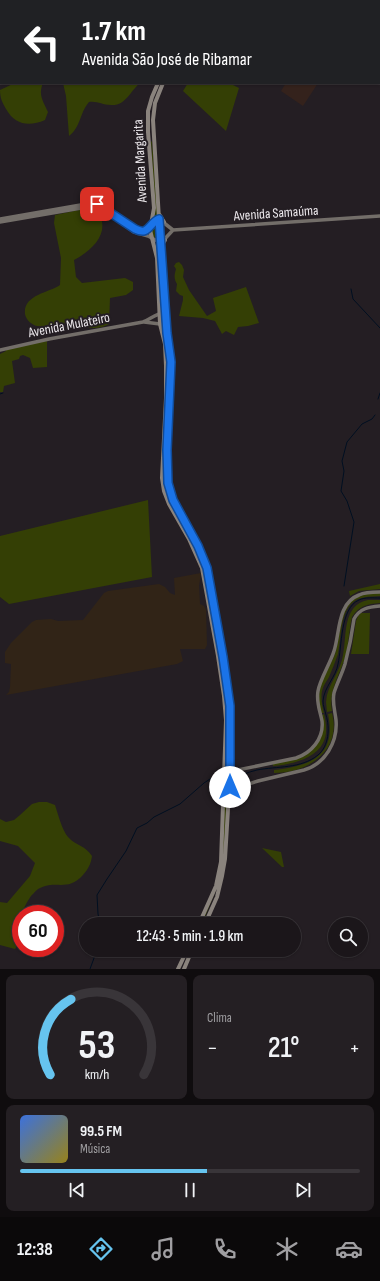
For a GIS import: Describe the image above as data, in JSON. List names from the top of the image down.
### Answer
{
  "streets": {
    "main road": ["Avenida Margarita"],
    "street": ["Avenida Samaúma", "Avenida Mulateiro"]
  },
  "crossings": [
    ["Avenida Margarita", "Avenida Mulateiro"]
  ],
  "page": {
    "turn": ["1.7 km", "Avenida São José de Ribamar"],
    "limit": "60",
    "trip": "12:43 · 5 min · 1.9 km",
    "tile": "Clima",
    "heat": ["−", "21°", "+"],
    "song": ["99.5 FM", "Música"],
    "tabs": "12:38",
    "gauge": ["53", "km/h"]
  }
}
